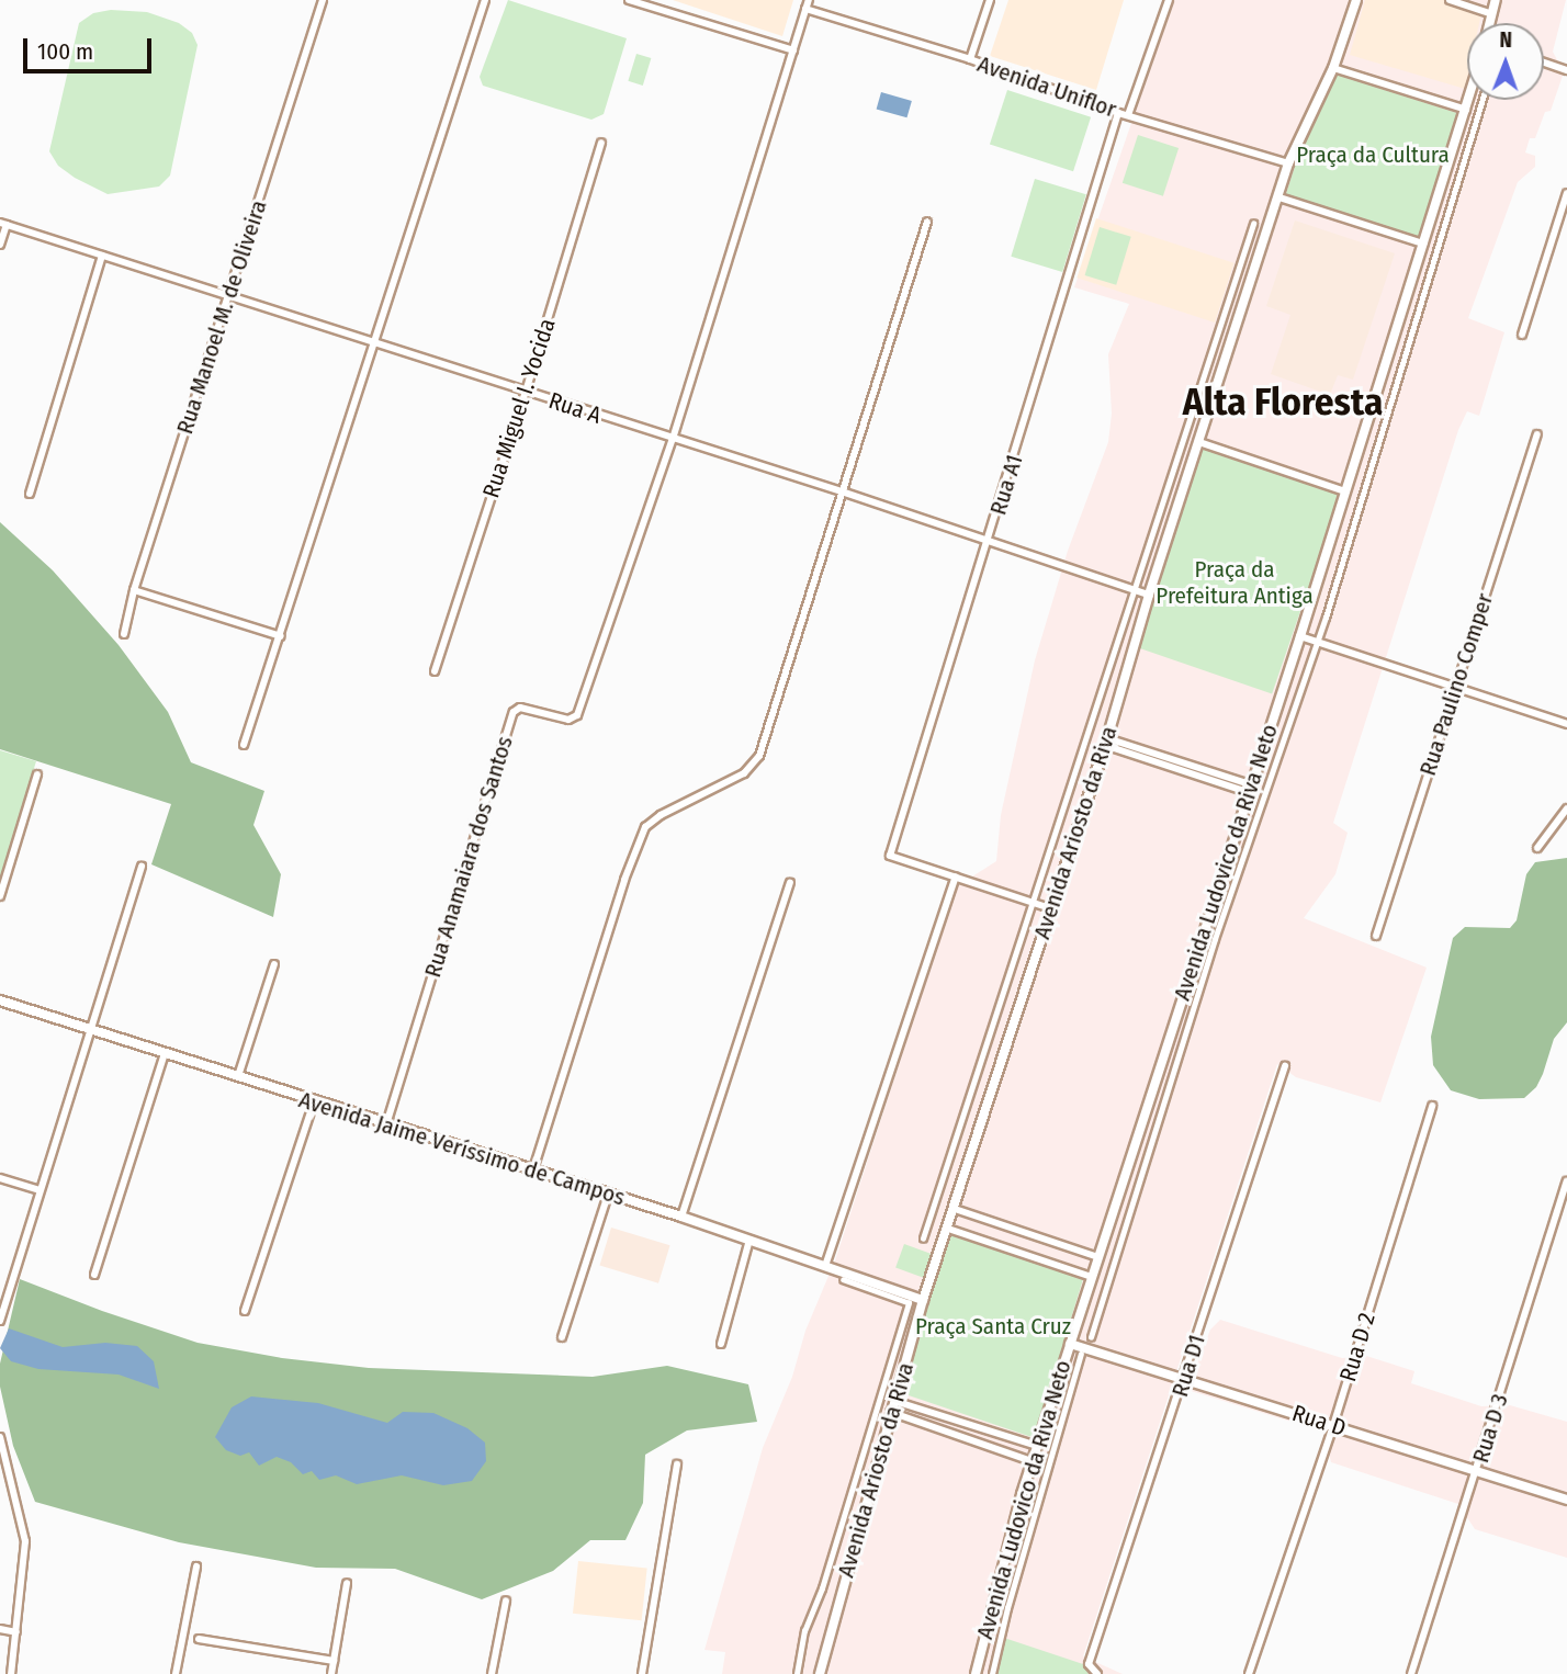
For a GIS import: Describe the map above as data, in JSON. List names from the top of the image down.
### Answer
{
  "streets": {
    "street": [
      "Avenida Uniflor",
      "Rua Manoel M. de Oliveira",
      "Rua Miguel I. Yocida",
      "Rua A",
      "Rua A1",
      "Rua Paulino Comper",
      "Avenida Ariosto da Riva",
      "Rua Anamaiara dos Santos",
      "Avenida Ludovico da Riva Neto",
      "Avenida Jaime Veríssimo de Campos",
      "Rua D 2",
      "Rua D1",
      "Rua D",
      "Rua D 3"
    ]
  },
  "crossings": [
    ["Avenida Uniflor", "Rua A1"],
    ["Avenida Uniflor", "Avenida Ariosto da Riva"],
    ["Rua Manoel M. de Oliveira", "Rua A"],
    ["Rua Miguel I. Yocida", "Rua A"],
    ["Rua A", "Rua A1"],
    ["Rua A", "Avenida Ariosto da Riva"],
    ["Rua A", "Rua Anamaiara dos Santos"],
    ["Avenida Ariosto da Riva", "Avenida Jaime Veríssimo de Campos"],
    ["Rua Anamaiara dos Santos", "Avenida Jaime Veríssimo de Campos"],
    ["Avenida Ludovico da Riva Neto", "Rua D"],
    ["Rua D 2", "Rua D"],
    ["Rua D1", "Rua D"],
    ["Rua D", "Rua D 3"]
  ],
  "districts": ["Alta Floresta"],
  "parks": ["Praça da Cultura", "Praça da Prefeitura Antiga", "Praça Santa Cruz"],
  "scale_bar": "100 m",
  "north": "top"
}
